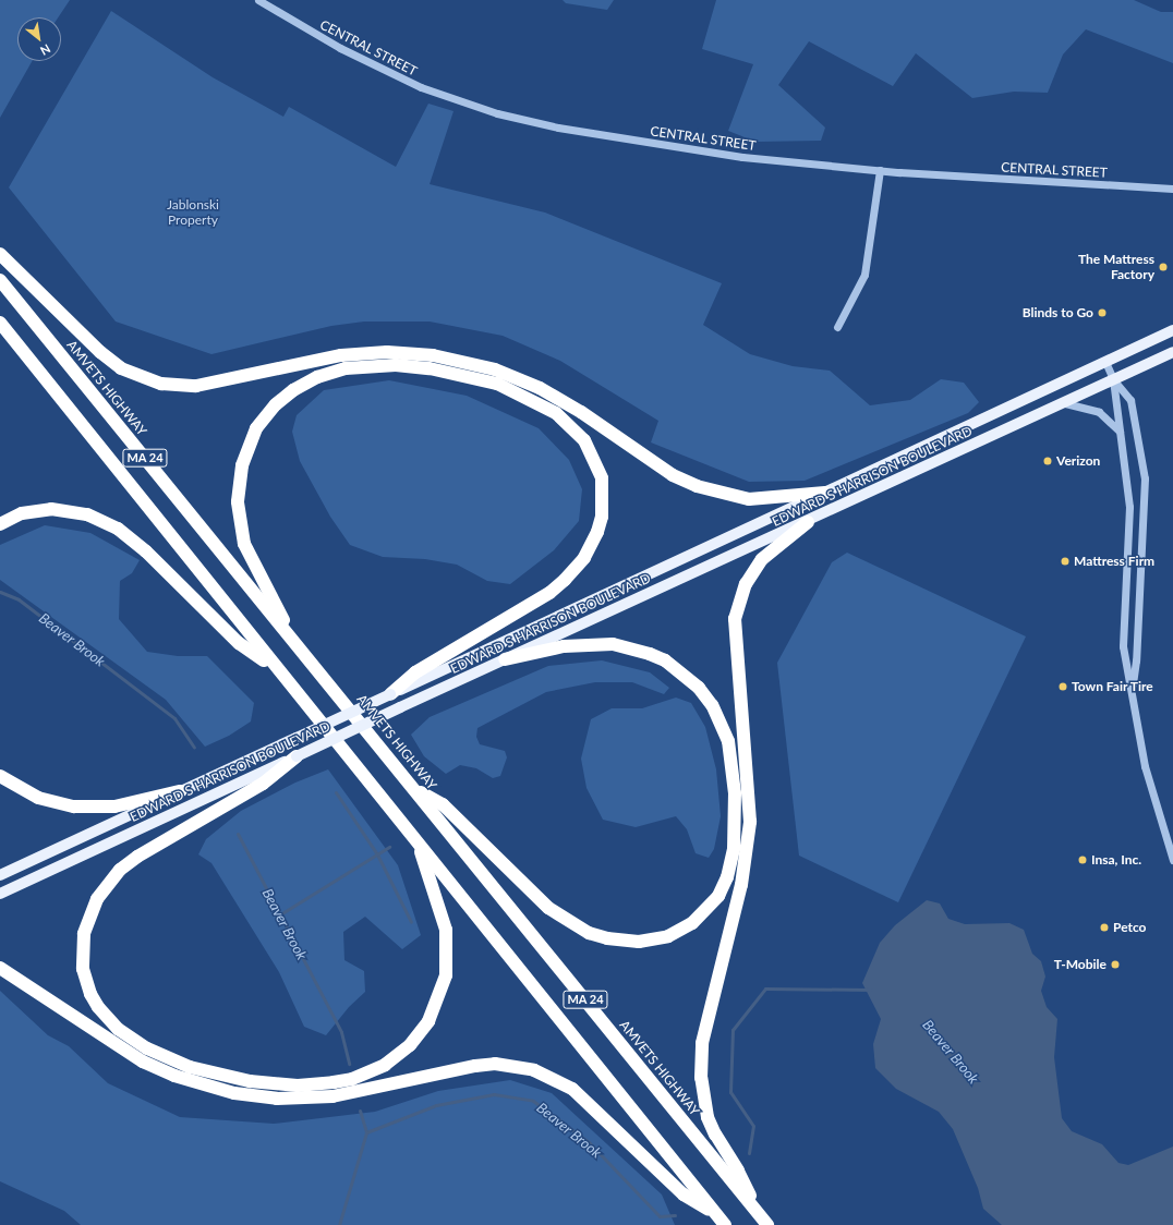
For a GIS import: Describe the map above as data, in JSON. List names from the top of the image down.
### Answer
{
  "streets": {
    "highway": ["AMVETS HIGHWAY", "MA 24"],
    "main road": ["EDWARD S HARRISON BOULEVARD"],
    "street": ["CENTRAL STREET"]
  },
  "water": ["Beaver Brook"],
  "parks": ["Jablonski Property"],
  "places": [
    "The Mattress Factory",
    "Blinds to Go",
    "Verizon",
    "Mattress Firm",
    "Town Fair Tire",
    "Insa, Inc.",
    "Petco",
    "T-Mobile"
  ],
  "north": "bottom right"
}
